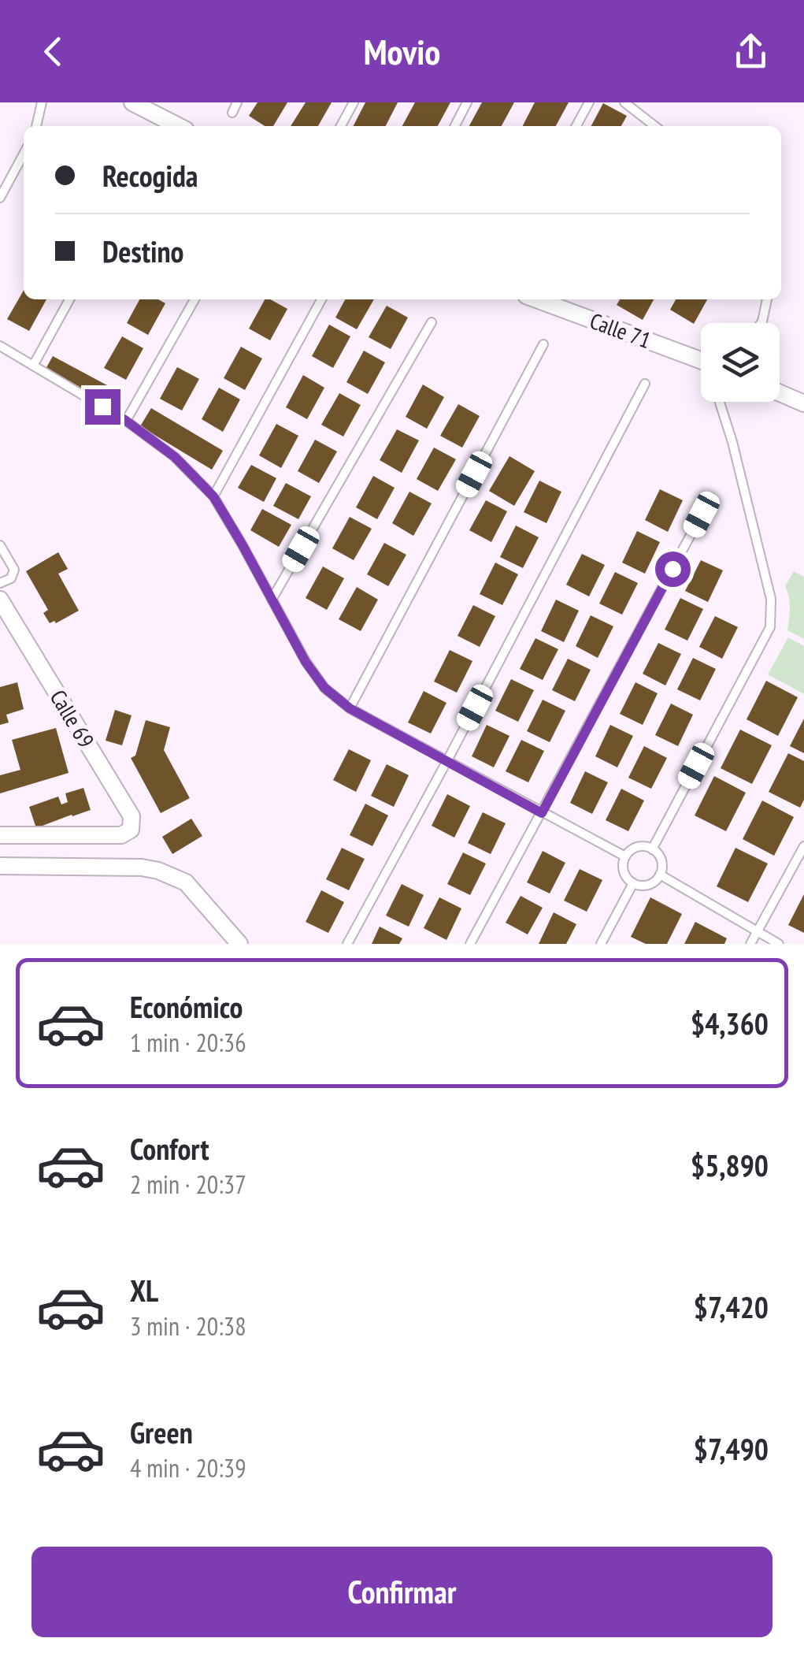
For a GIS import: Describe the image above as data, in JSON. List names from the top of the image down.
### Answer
{
  "streets": {
    "street": ["Calle 71", "Calle 69"]
  },
  "page": {
    "header": "Movio",
    "banner": ["Recogida", "Destino"],
    "list": [
      {
        "name": "Económico",
        "note": "1 min · 20:36",
        "value": "$4,360"
      },
      {
        "name": "Confort",
        "note": "2 min · 20:37",
        "value": "$5,890"
      },
      {
        "name": "XL",
        "note": "3 min · 20:38",
        "value": "$7,420"
      },
      {
        "name": "Green",
        "note": "4 min · 20:39",
        "value": "$7,490"
      }
    ],
    "buttons": "Confirmar"
  }
}
